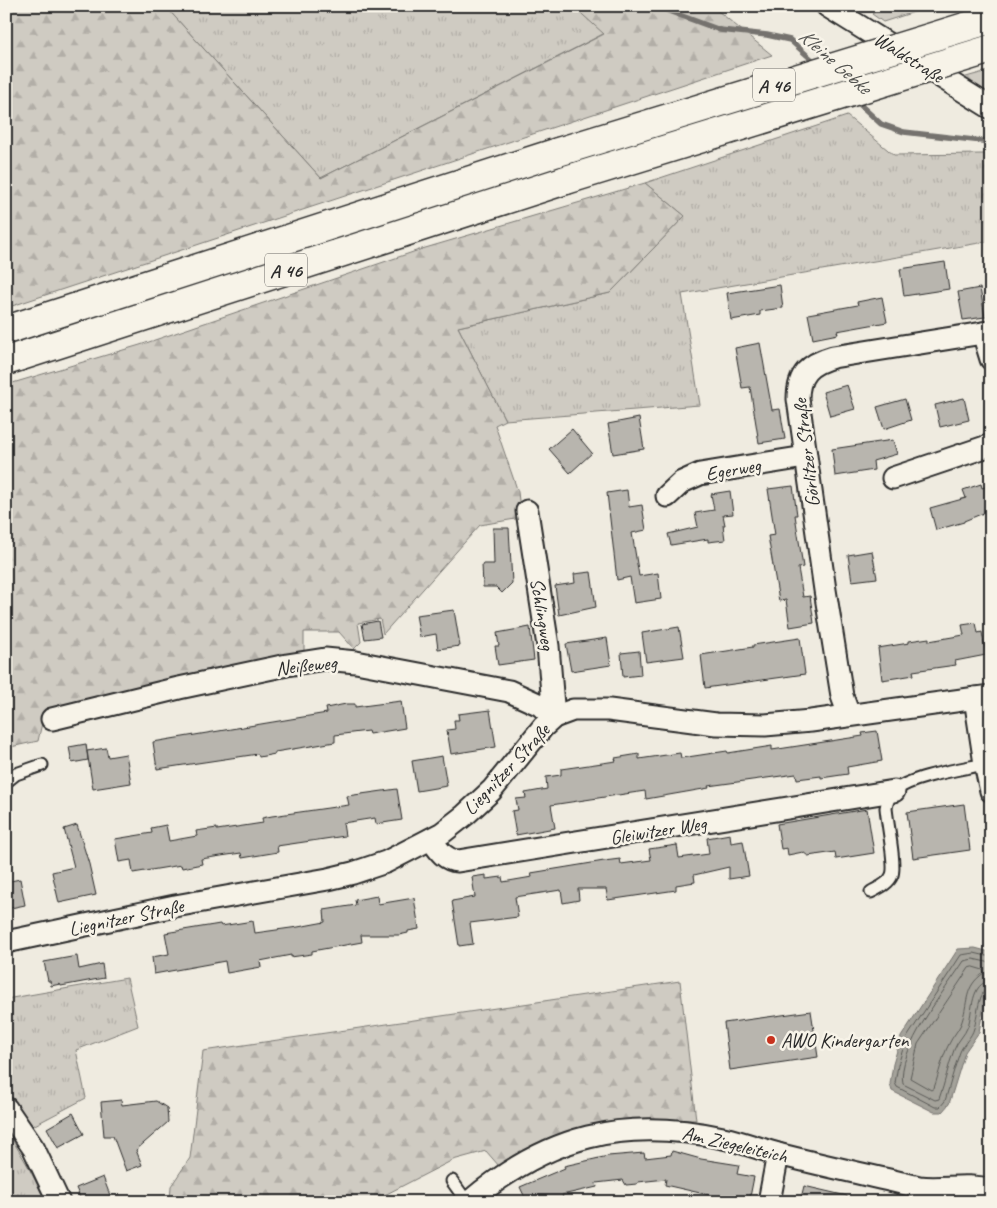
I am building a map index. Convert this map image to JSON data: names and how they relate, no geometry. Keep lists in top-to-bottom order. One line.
{"streets":{"highway":["A 46"],"street":["Waldstraße","Görlitzer Straße","Egerweg","Schlingweg","Neißeweg","Liegnitzer Straße","Gleiwitzer Weg","Am Ziegeleiteich"]},"crossings":[["Görlitzer Straße","Egerweg"],["Görlitzer Straße","Liegnitzer Straße"],["Schlingweg","Neißeweg"],["Schlingweg","Liegnitzer Straße"],["Neißeweg","Liegnitzer Straße"],["Liegnitzer Straße","Gleiwitzer Weg"]],"water":["Kleine Gebke"],"places":["AWO Kindergarten"]}
